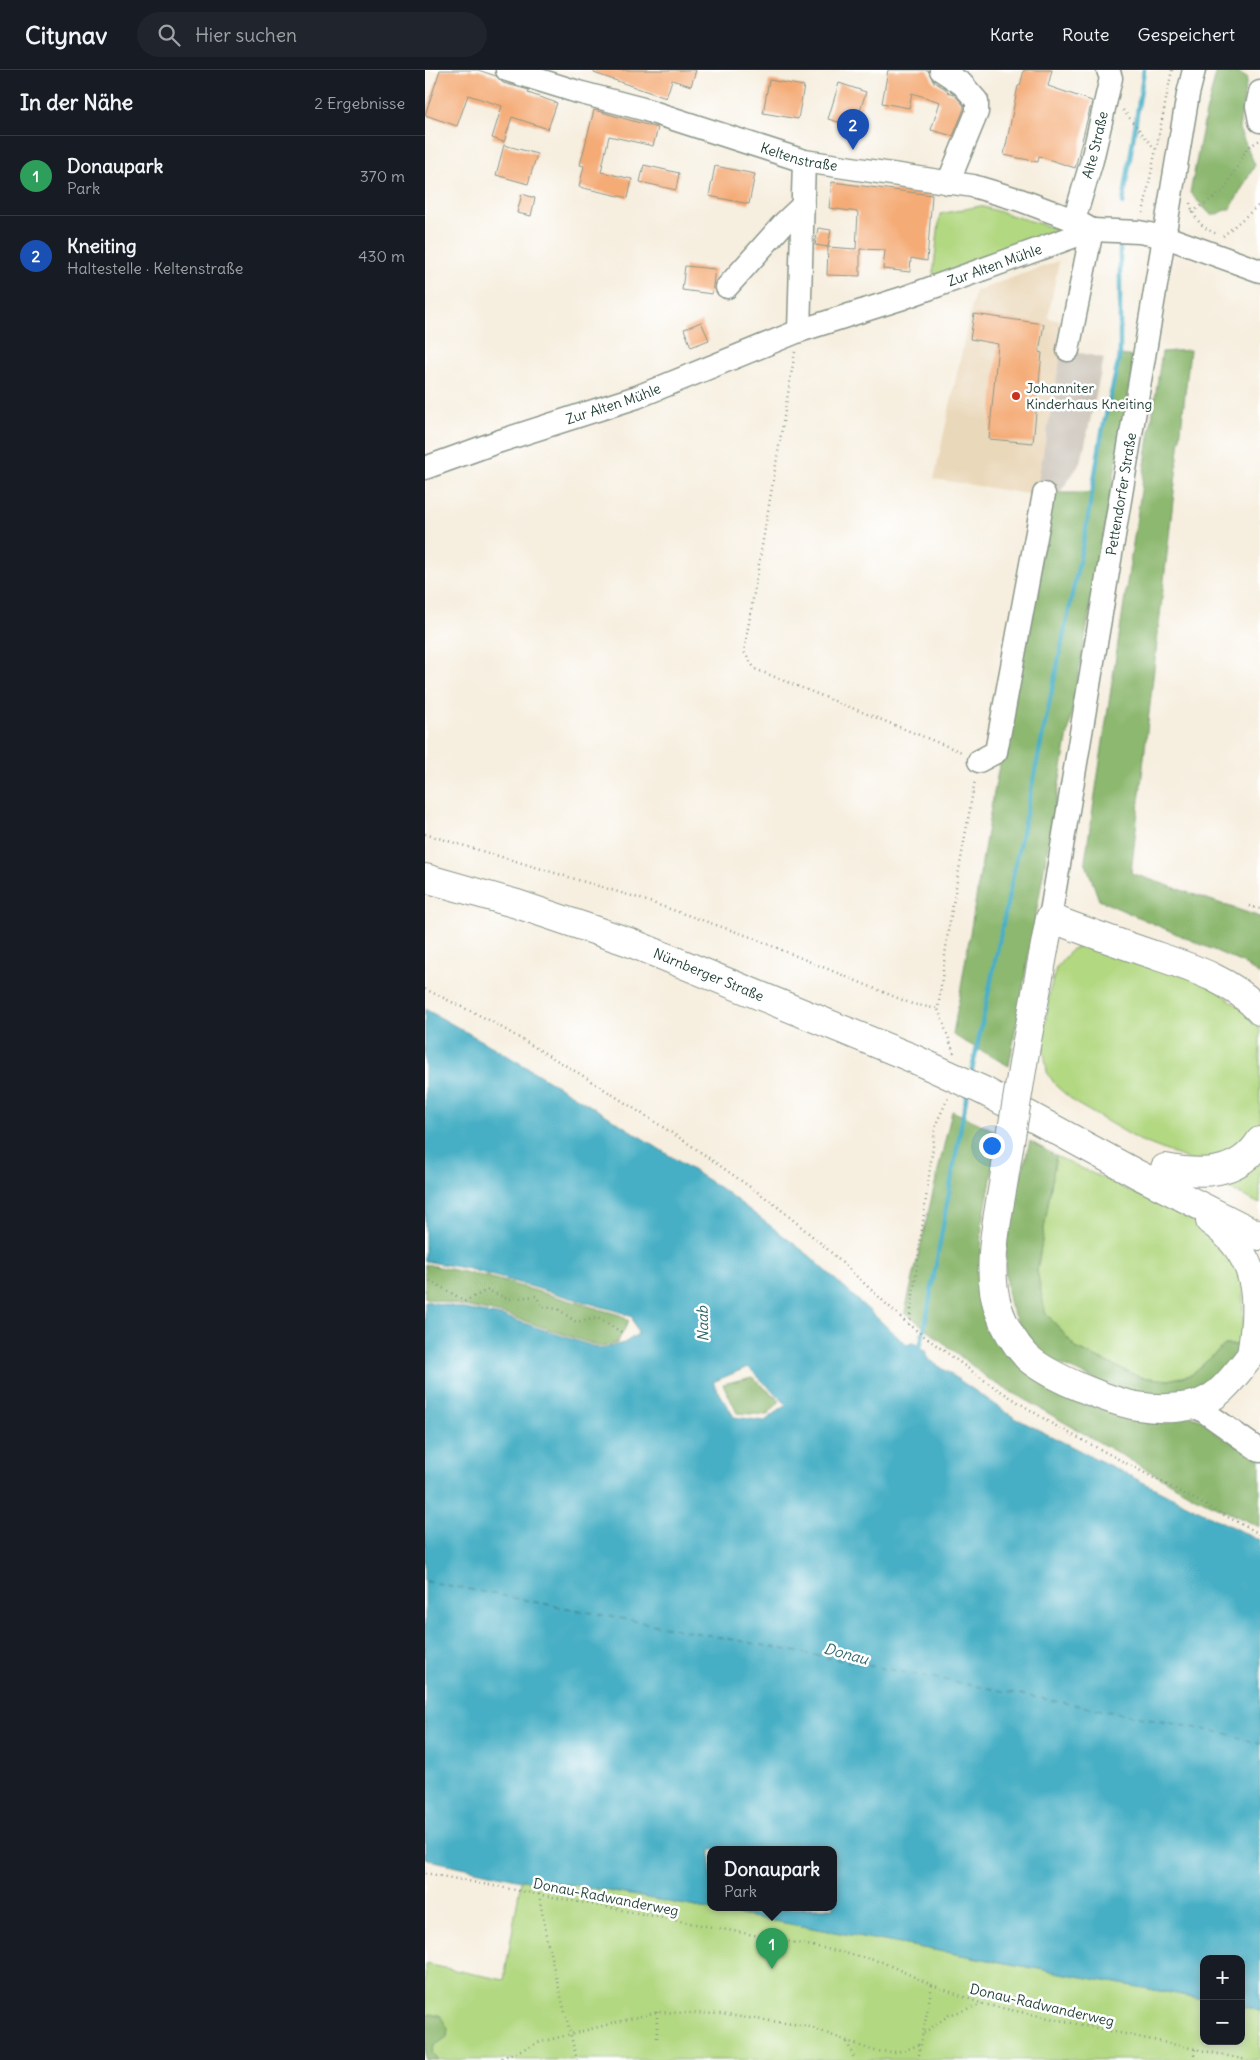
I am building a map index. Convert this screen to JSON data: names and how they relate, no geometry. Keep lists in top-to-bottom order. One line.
{"streets":{"main road":["Nürnberger Straße"],"street":["Alte Straße","Keltenstraße","Zur Alten Mühle","Pettendorfer Straße"],"path":["Donau-Radwanderweg"]},"crossings":[["Alte Straße","Keltenstraße"],["Alte Straße","Zur Alten Mühle"],["Keltenstraße","Zur Alten Mühle"],["Zur Alten Mühle","Pettendorfer Straße"]],"water":["Naab","Donau"],"places":["Johanniter Kinderhaus Kneiting"],"page":{"header":"Citynav","search":"Hier suchen","nav":["Karte","Route","Gespeichert"],"heading":["In der Nähe","2 Ergebnisse"],"pins":["2","1"],"list":[{"mark":"1","name":"Donaupark","note":"Park","value":"370 m"},{"mark":"2","name":"Kneiting","note":"Haltestelle · Keltenstraße","value":"430 m"}],"popup":["Donaupark","Park"],"map_buttons":["+","−"]}}
